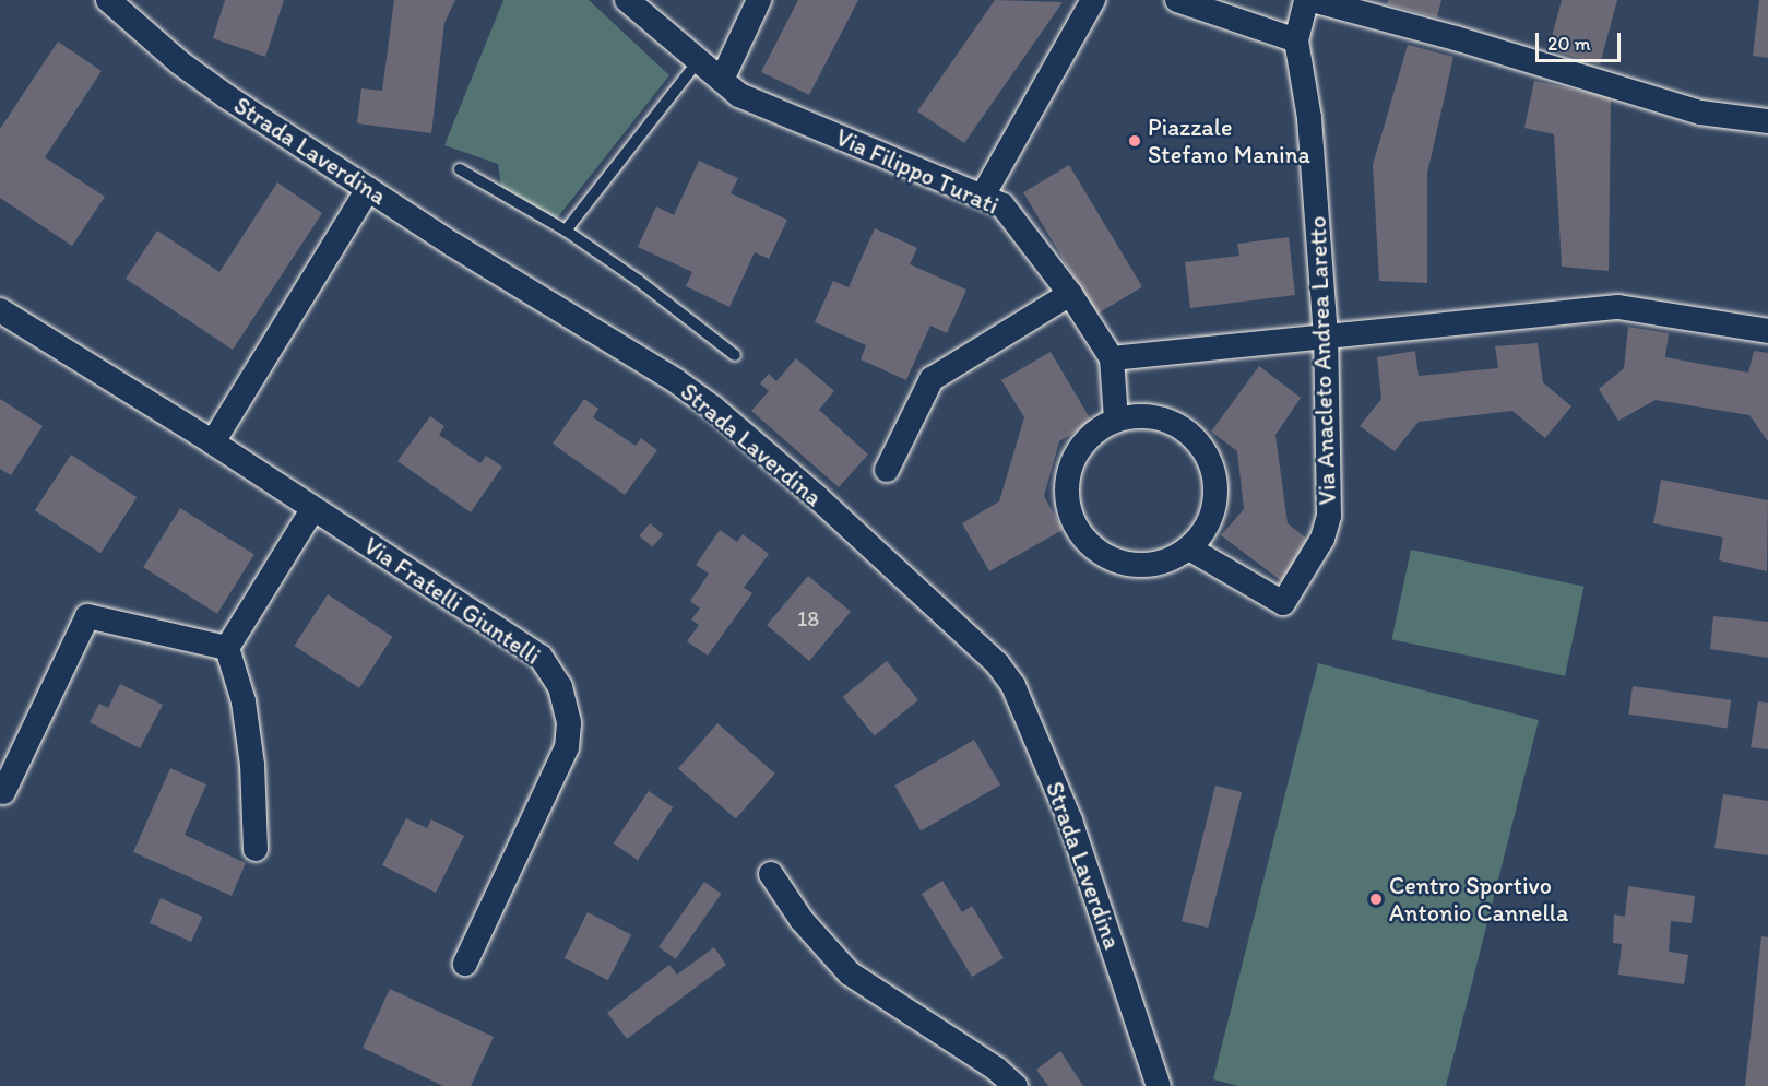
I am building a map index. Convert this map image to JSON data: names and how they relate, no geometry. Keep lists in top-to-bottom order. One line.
{"streets":{"street":["Strada Laverdina","Via Filippo Turati","Via Anacleto Andrea Laretto","Via Fratelli Giuntelli"]},"crossings":[["Via Filippo Turati","Via Anacleto Andrea Laretto"]],"places":["Piazzale Stefano Manina","Centro Sportivo Antonio Cannella"],"house_numbers":["18"],"scale_bar":"20 m"}
